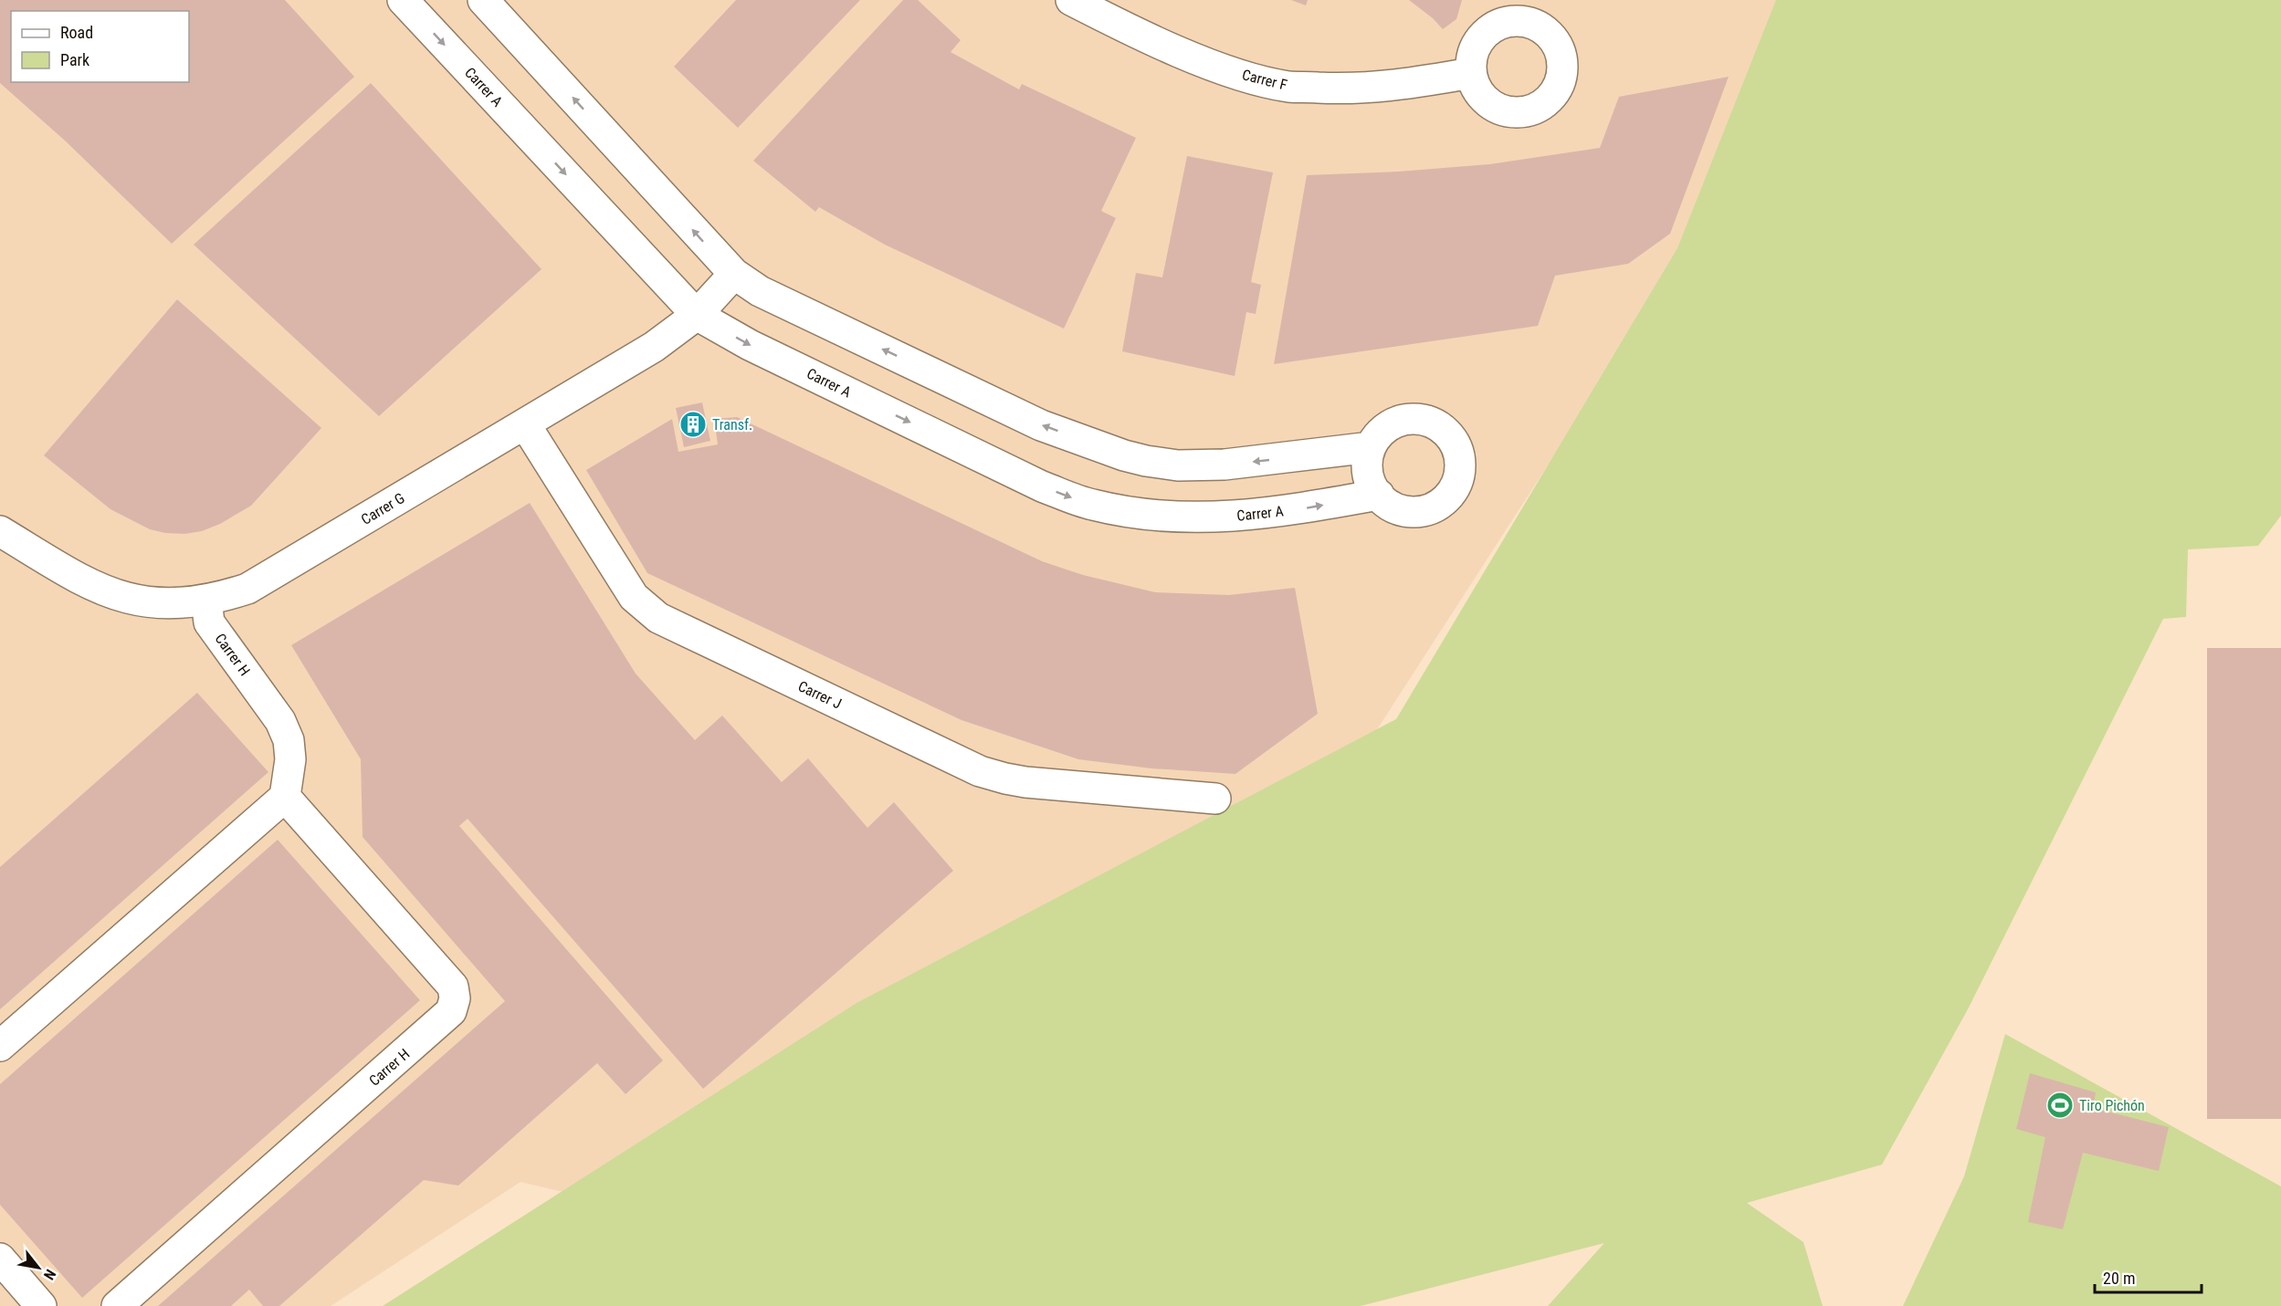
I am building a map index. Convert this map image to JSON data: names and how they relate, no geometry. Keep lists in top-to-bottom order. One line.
{"streets":{"street":["Carrer F","Carrer A","Carrer G","Carrer H","Carrer J"]},"crossings":[["Carrer A","Carrer G"],["Carrer G","Carrer H"],["Carrer G","Carrer J"]],"places":{"building":["Transf."],"sports":["Tiro Pichón"]},"legend":["Road","Park"],"scale_bar":"20 m","north":"bottom right"}
